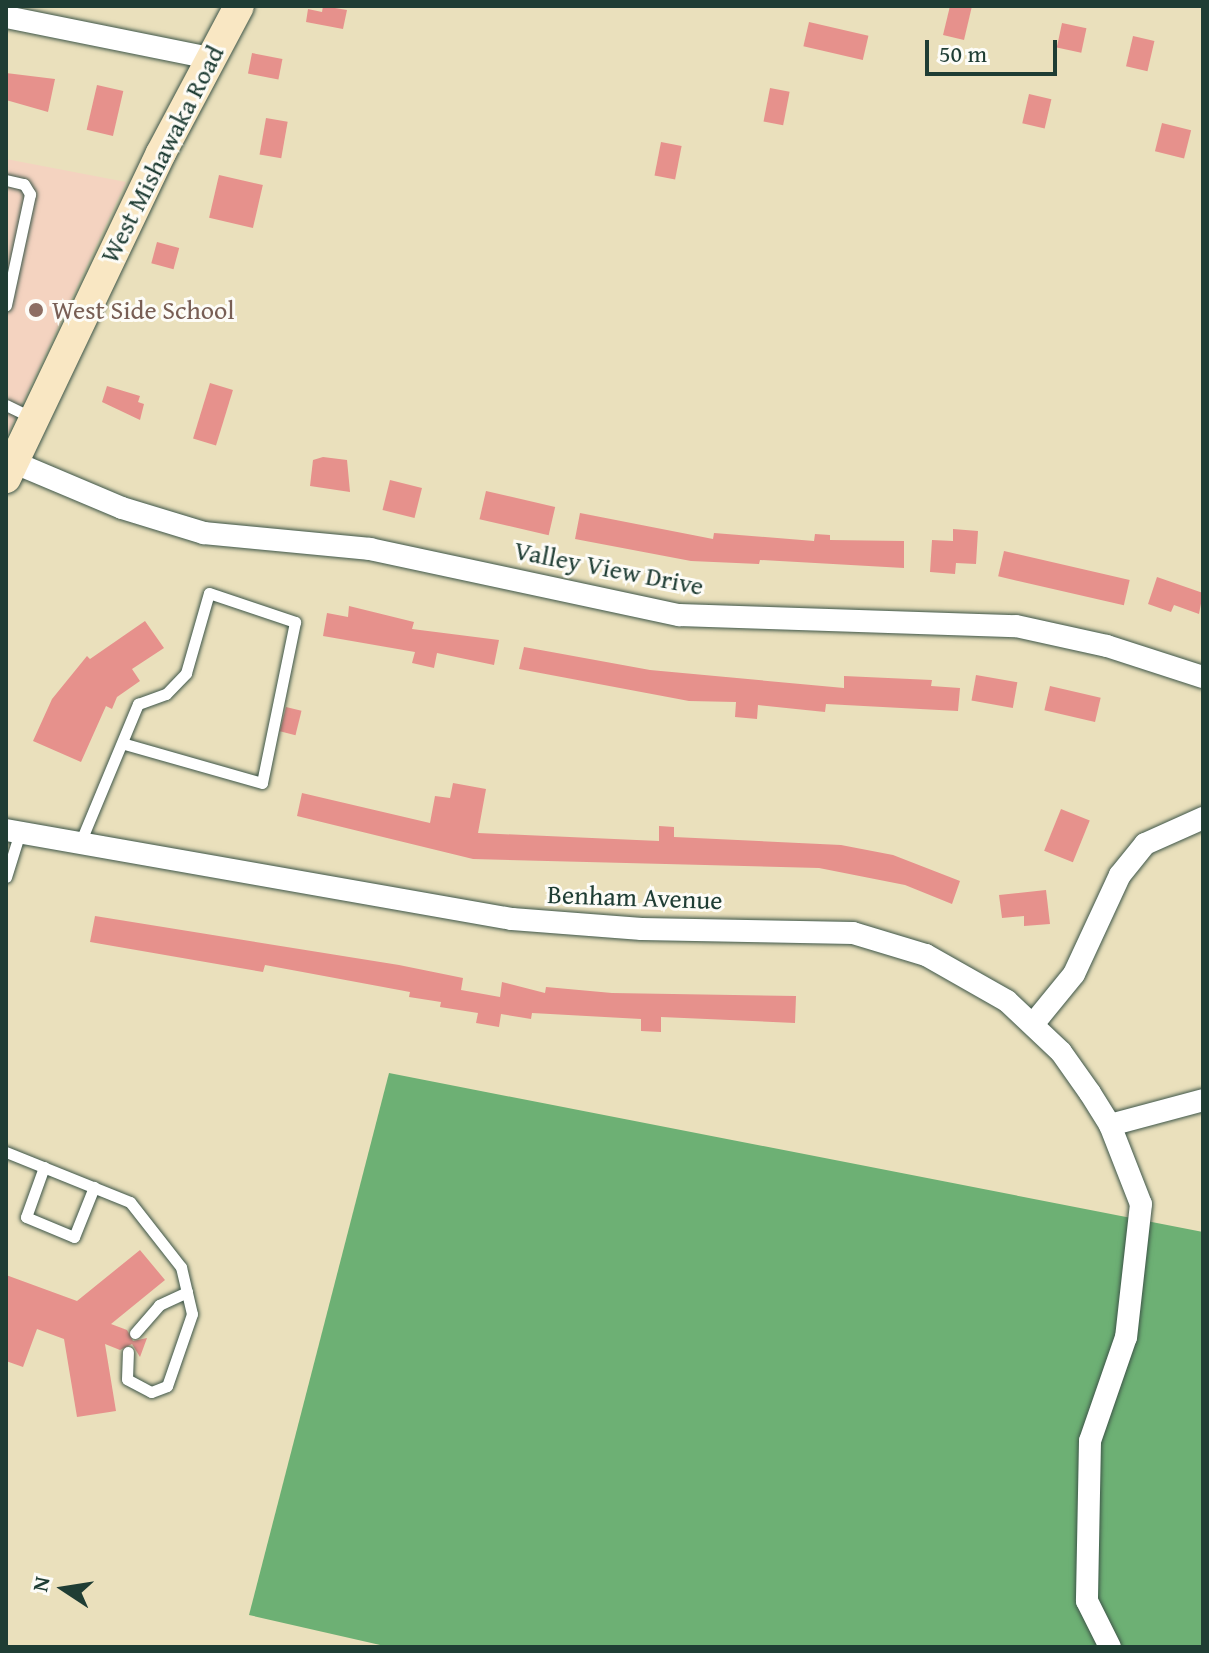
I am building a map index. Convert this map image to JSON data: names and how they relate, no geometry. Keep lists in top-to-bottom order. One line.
{"streets":{"main road":["West Mishawaka Road"],"street":["Valley View Drive","Benham Avenue"]},"crossings":[["West Mishawaka Road","Valley View Drive"]],"places":["West Side School"],"scale_bar":"50 m","north":"left"}
